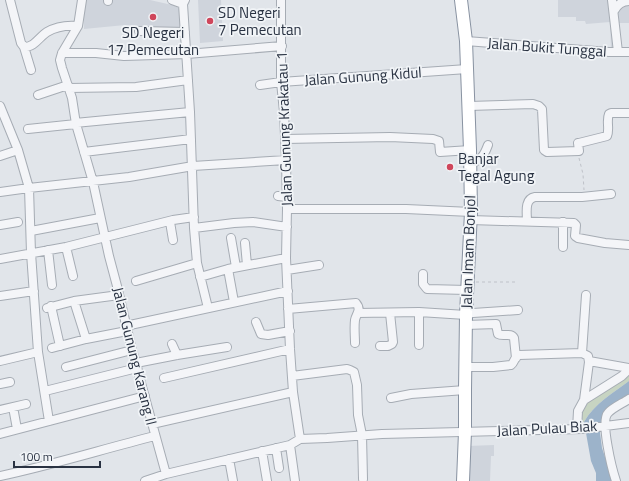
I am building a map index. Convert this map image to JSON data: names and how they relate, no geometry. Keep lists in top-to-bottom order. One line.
{"streets":{"highway":["Jalan Imam Bonjol"],"street":["Jalan Bukit Tunggal","Jalan Gunung Kidul","Jalan Gunung Krakatau 1","Jalan Gunung Karang II","Jalan Pulau Biak"]},"crossings":[["Jalan Bukit Tunggal","Jalan Imam Bonjol"],["Jalan Gunung Kidul","Jalan Gunung Krakatau 1"],["Jalan Gunung Kidul","Jalan Imam Bonjol"],["Jalan Gunung Krakatau 1","Jalan Pulau Biak"],["Jalan Imam Bonjol","Jalan Pulau Biak"]],"places":["SD Negeri 17 Pemecutan","SD Negeri 7 Pemecutan","Banjar Tegal Agung"],"scale_bar":"100 m"}
